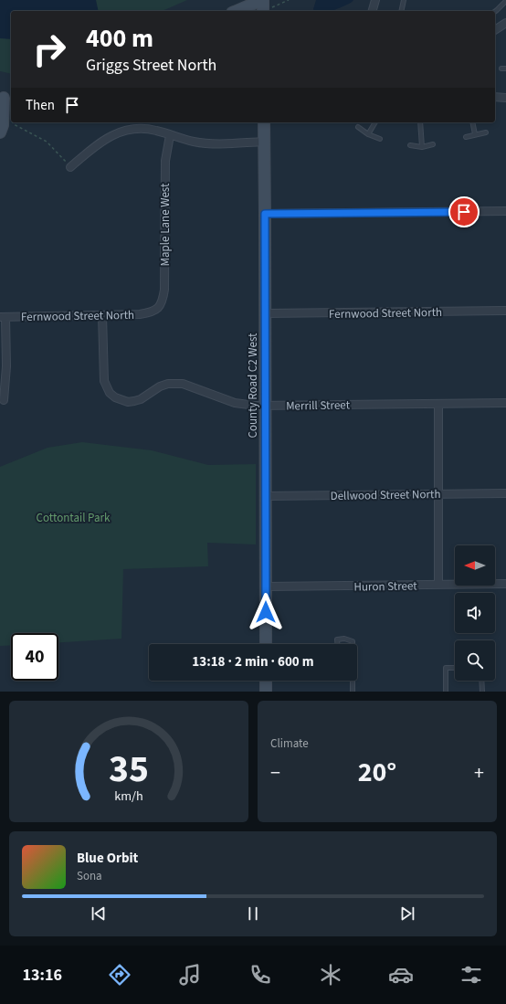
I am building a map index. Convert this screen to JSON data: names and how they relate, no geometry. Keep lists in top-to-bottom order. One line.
{"streets":{"street":["Maple Lane West","Fernwood Street North","County Road C2 West","Merrill Street","Dellwood Street North","Huron Street"]},"crossings":[["Maple Lane West","Fernwood Street North"],["Fernwood Street North","County Road C2 West"],["Fernwood Street North","Merrill Street"],["County Road C2 West","Merrill Street"],["County Road C2 West","Dellwood Street North"],["County Road C2 West","Huron Street"]],"parks":["Cottontail Park"],"north":"left","page":{"turn":["400 m","Griggs Street North"],"then":"Then","limit":"40","trip":"13:18 · 2 min · 600 m","tile":"Climate","heat":["−","20°","+"],"song":["Blue Orbit","Sona"],"tabs":"13:16","gauge":["35","km/h"]}}
